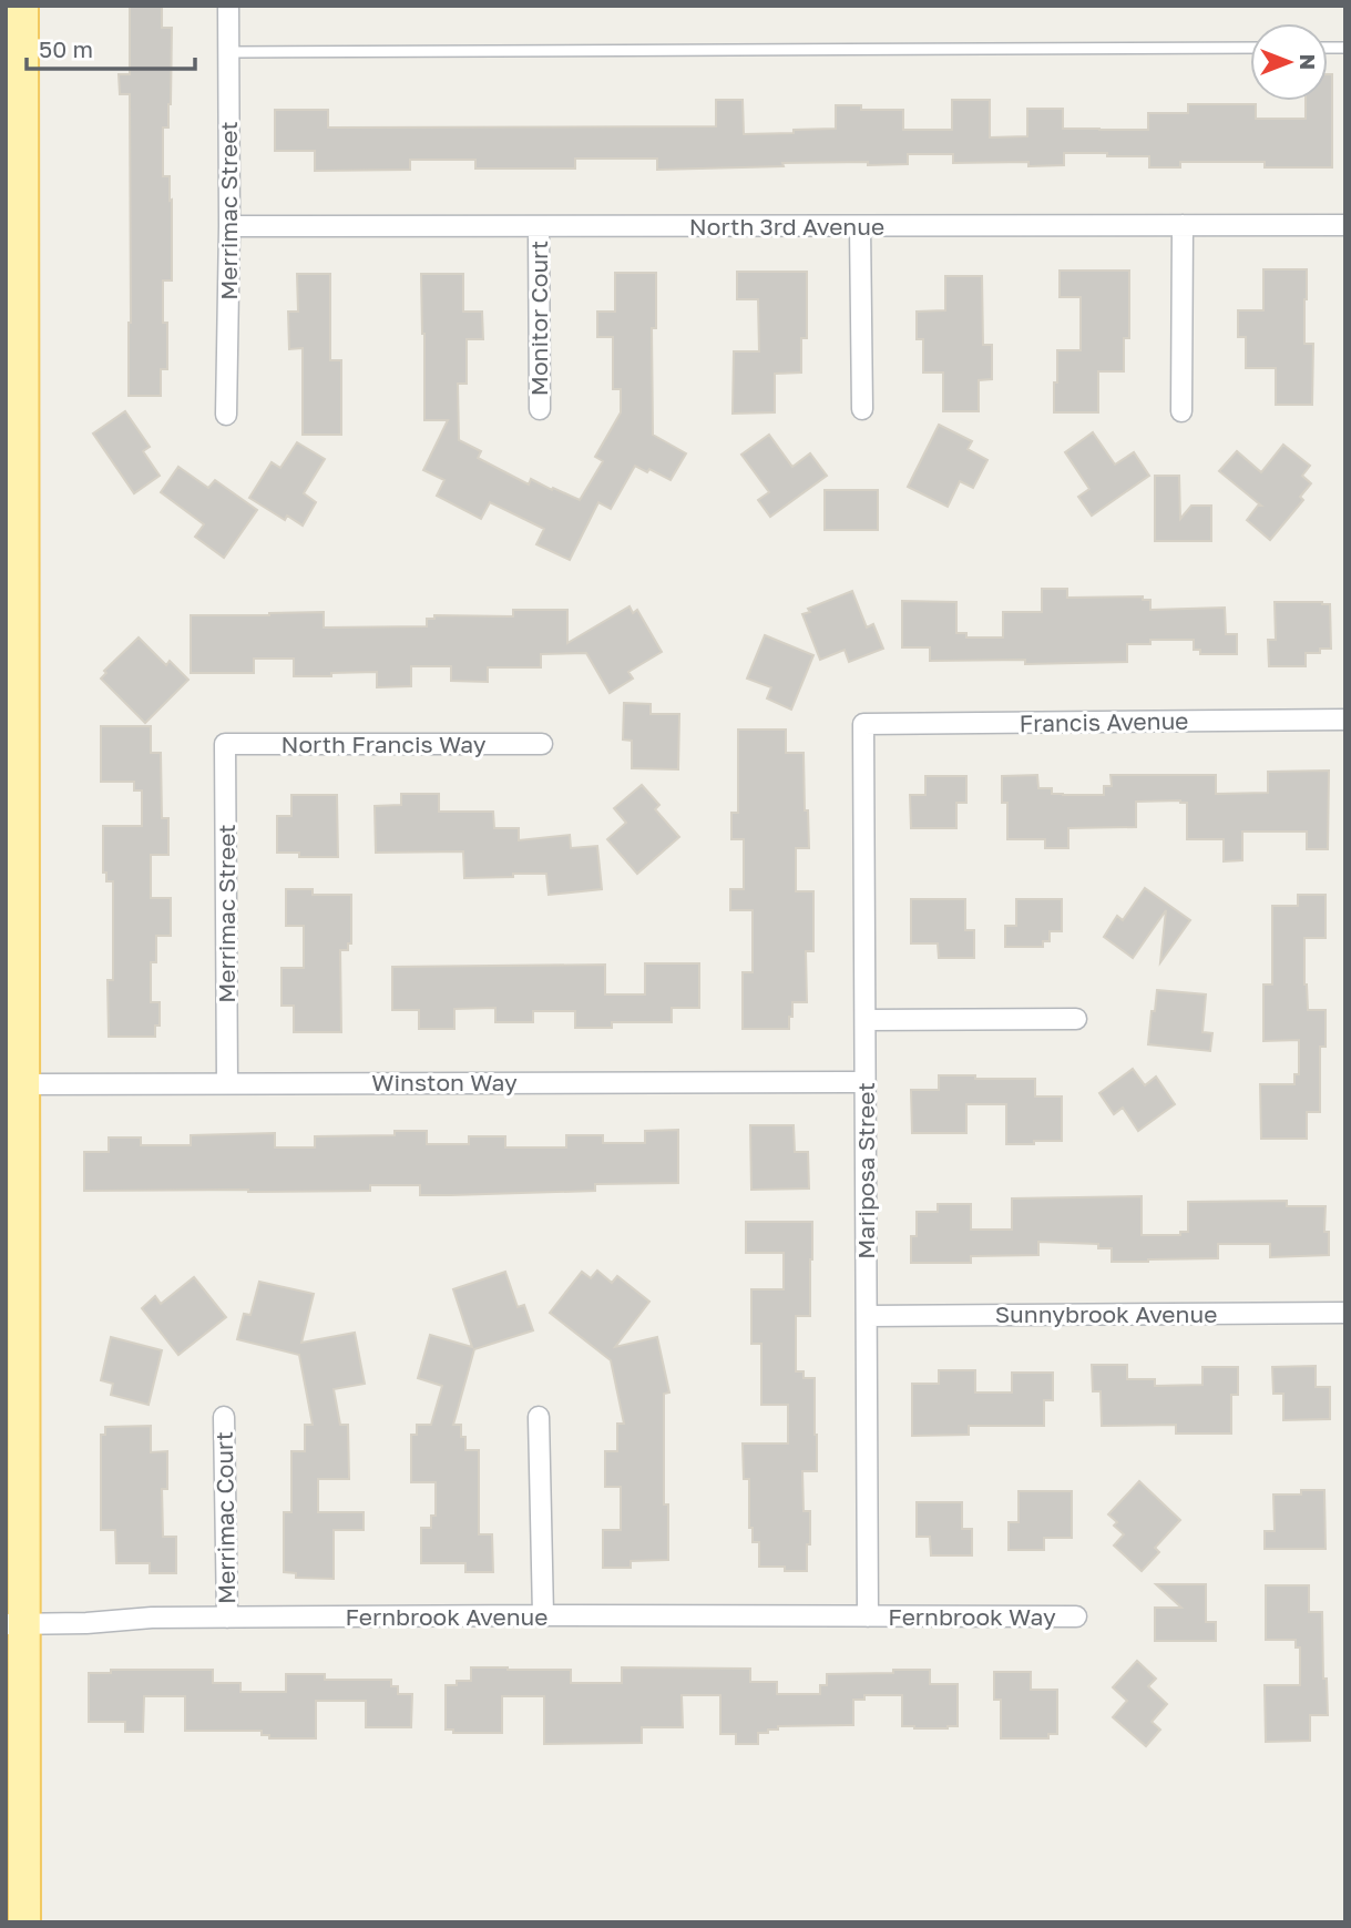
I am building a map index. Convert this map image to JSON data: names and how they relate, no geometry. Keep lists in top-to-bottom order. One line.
{"streets":{"street":["Merrimac Street","North 3rd Avenue","Monitor Court","Francis Avenue","North Francis Way","Winston Way","Mariposa Street","Sunnybrook Avenue","Merrimac Court","Fernbrook Avenue","Fernbrook Way"]},"crossings":[["Merrimac Street","North 3rd Avenue"],["Merrimac Street","North Francis Way"],["Merrimac Street","Winston Way"],["North 3rd Avenue","Monitor Court"],["Francis Avenue","Mariposa Street"],["Winston Way","Mariposa Street"],["Mariposa Street","Sunnybrook Avenue"],["Mariposa Street","Fernbrook Avenue"],["Mariposa Street","Fernbrook Way"],["Merrimac Court","Fernbrook Avenue"],["Fernbrook Avenue","Fernbrook Way"]],"scale_bar":"50 m","north":"right"}
